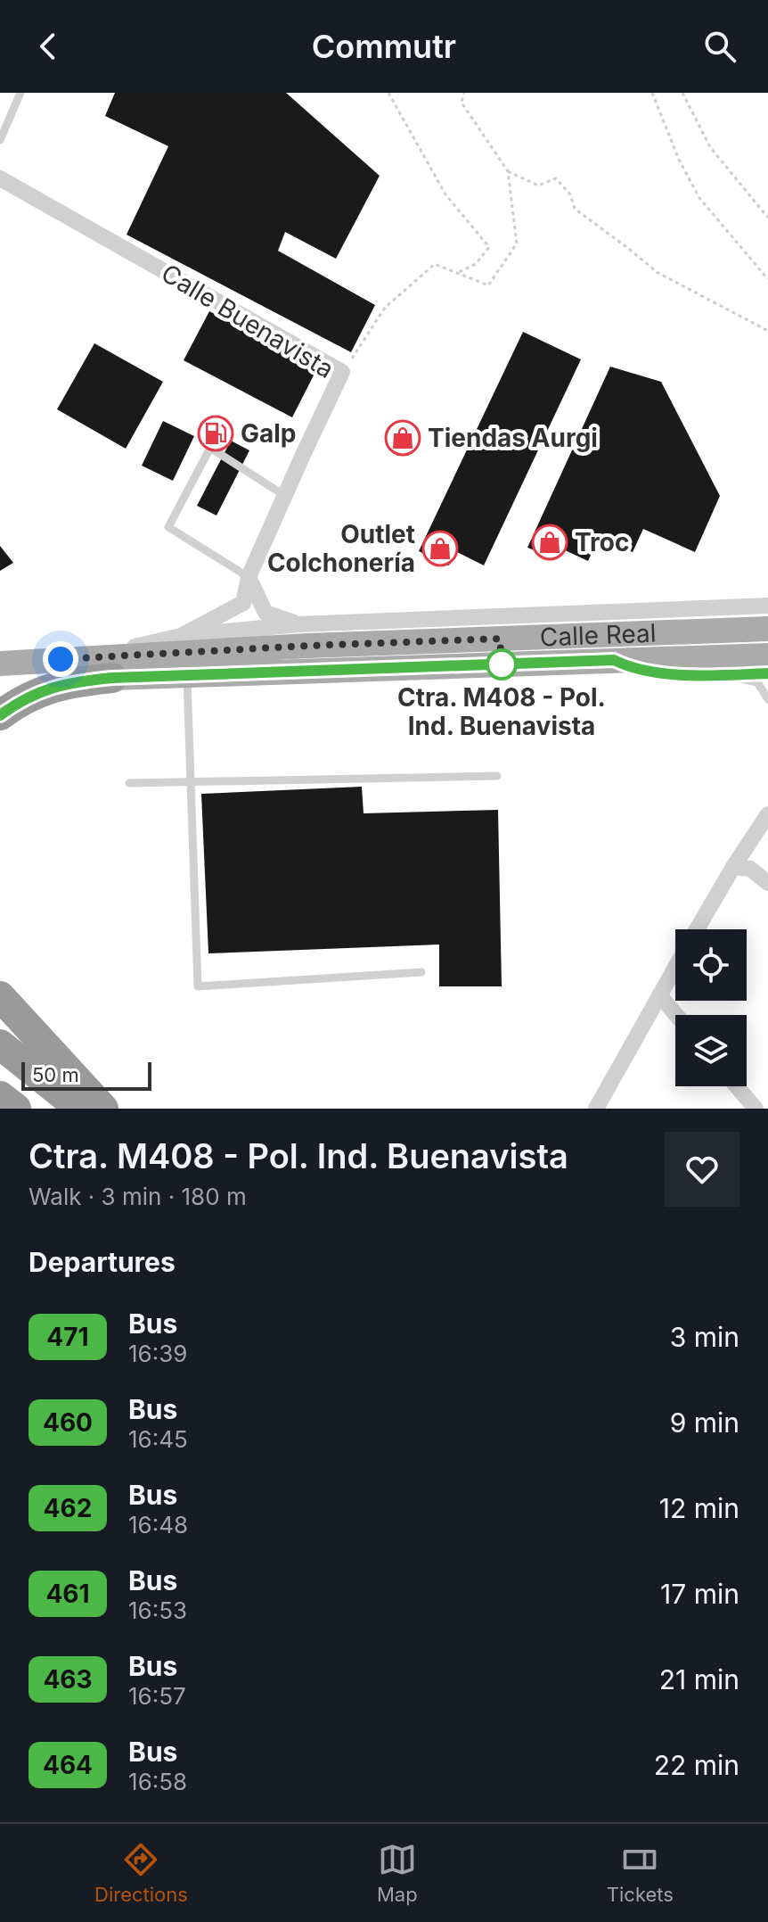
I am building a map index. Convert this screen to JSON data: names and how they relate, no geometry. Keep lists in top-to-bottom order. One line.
{"streets":{"main road":["Calle Real"],"street":["Calle Buenavista"]},"crossings":[["Calle Buenavista","Calle Real"]],"places":{"fuel station":["Galp"],"shop":["Tiendas Aurgi","Troc","Outlet Colchonería"],"other":["Ctra. M408 - Pol. Ind. Buenavista"]},"lines":["bus line 471"],"scale_bar":"50 m","page":{"header":"Commutr","scale":"50 m","heading":[["Ctra. M408 - Pol. Ind. Buenavista","Walk · 3 min · 180 m"],"Departures"],"list":[{"mark":"471","name":"Bus","note":"16:39","value":"3 min"},{"mark":"460","name":"Bus","note":"16:45","value":"9 min"},{"mark":"462","name":"Bus","note":"16:48","value":"12 min"},{"mark":"461","name":"Bus","note":"16:53","value":"17 min"},{"mark":"463","name":"Bus","note":"16:57","value":"21 min"},{"mark":"464","name":"Bus","note":"16:58","value":"22 min"}],"tabs":["Directions","Map","Tickets"]}}
